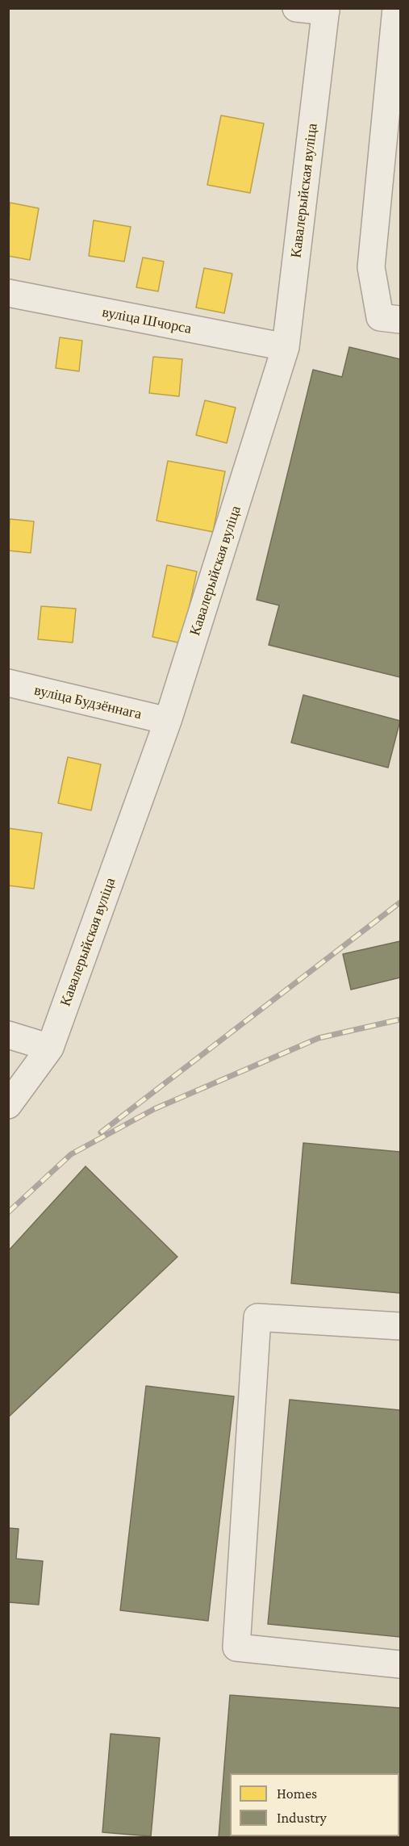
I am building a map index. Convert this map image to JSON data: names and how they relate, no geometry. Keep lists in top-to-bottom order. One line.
{"streets":{"street":["Кавалерыйская вуліца","вуліца Шчорса","вуліца Будзённага"]},"crossings":[["Кавалерыйская вуліца","вуліца Шчорса"],["Кавалерыйская вуліца","вуліца Будзённага"]],"legend":["Homes","Industry"]}
